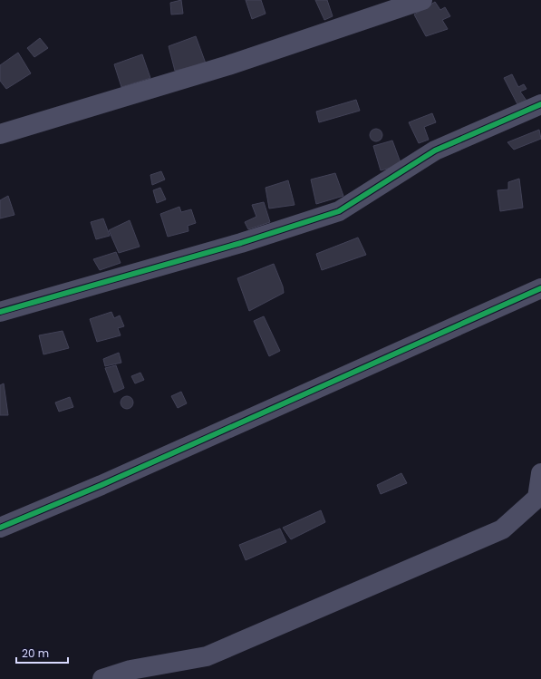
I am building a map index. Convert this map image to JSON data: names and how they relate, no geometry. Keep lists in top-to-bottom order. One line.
{"scale_bar":"20 m"}
